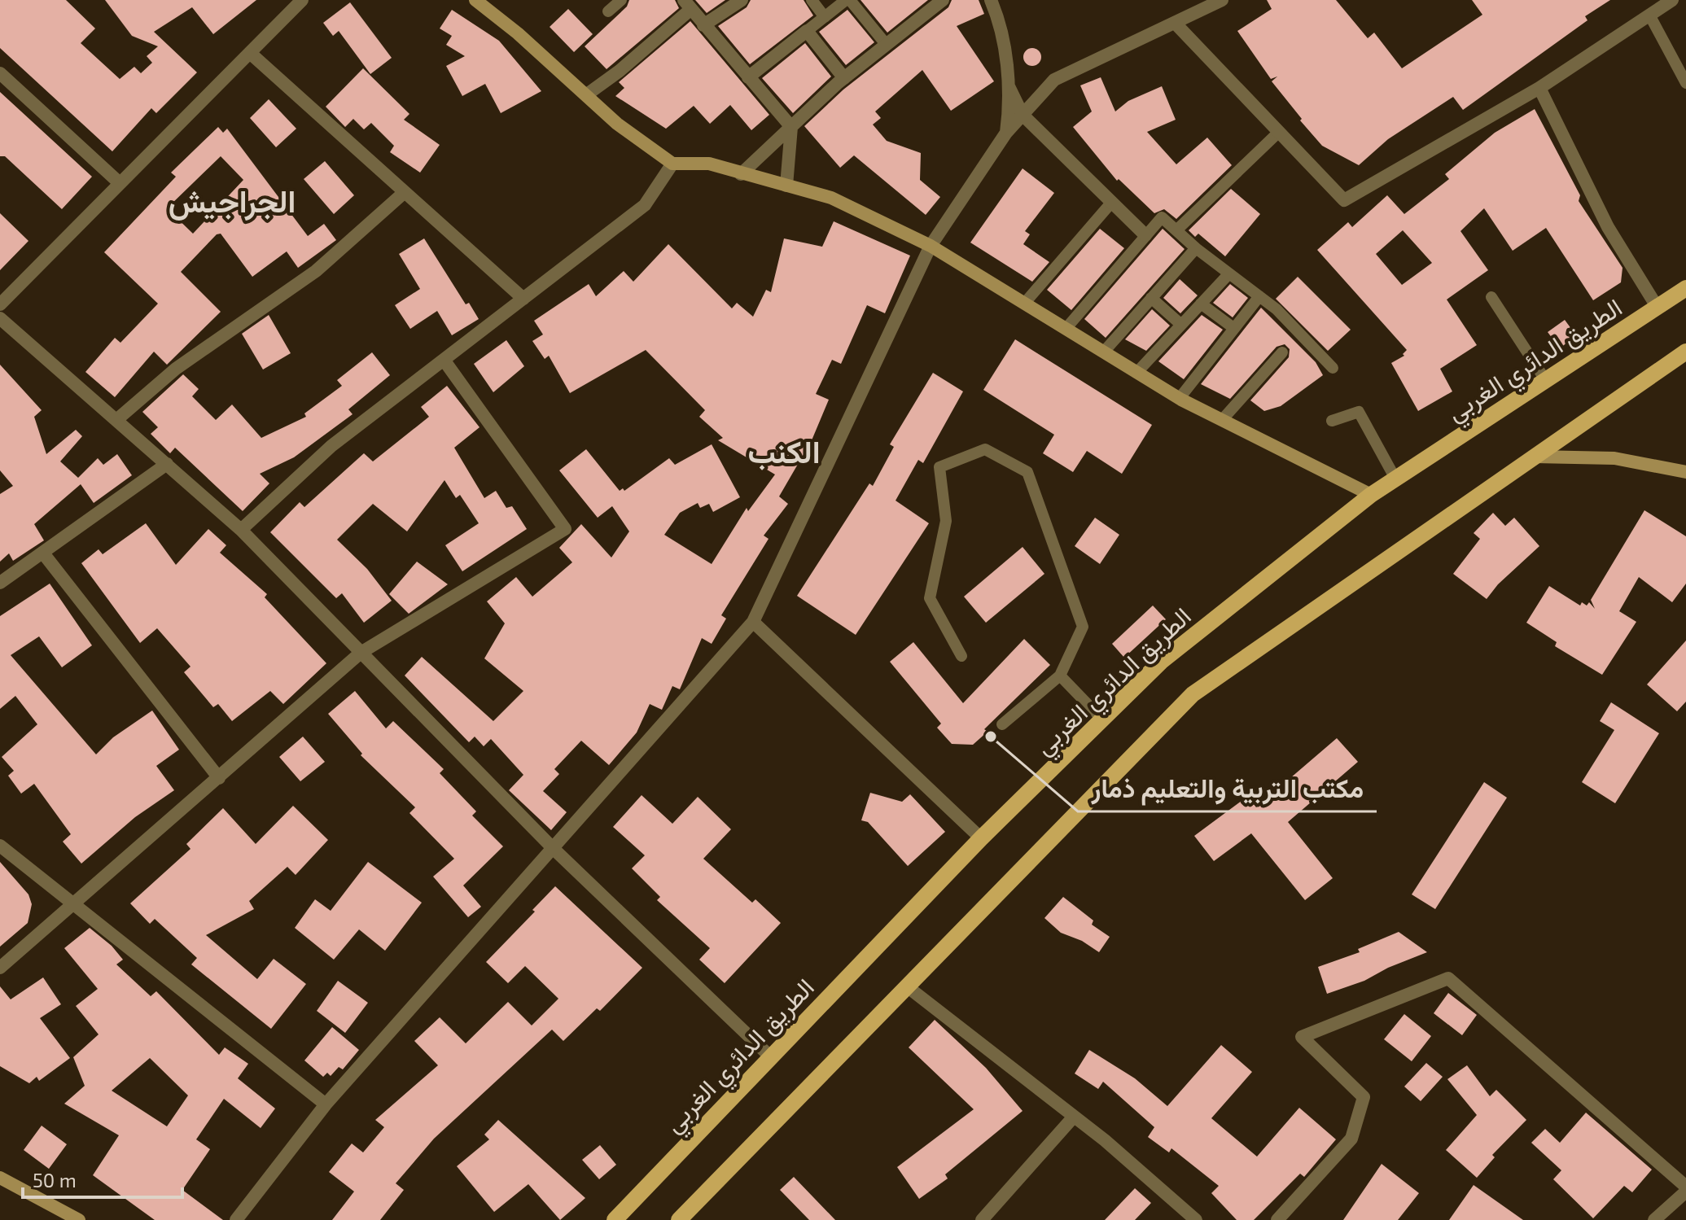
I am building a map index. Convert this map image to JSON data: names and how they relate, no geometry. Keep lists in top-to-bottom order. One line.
{"streets":{"main road":["الطريق الدائري الغربي"]},"districts":["الجراجيش","الكنب"],"places":["مكتب التربية والتعليم ذمار"],"scale_bar":"50 m"}
